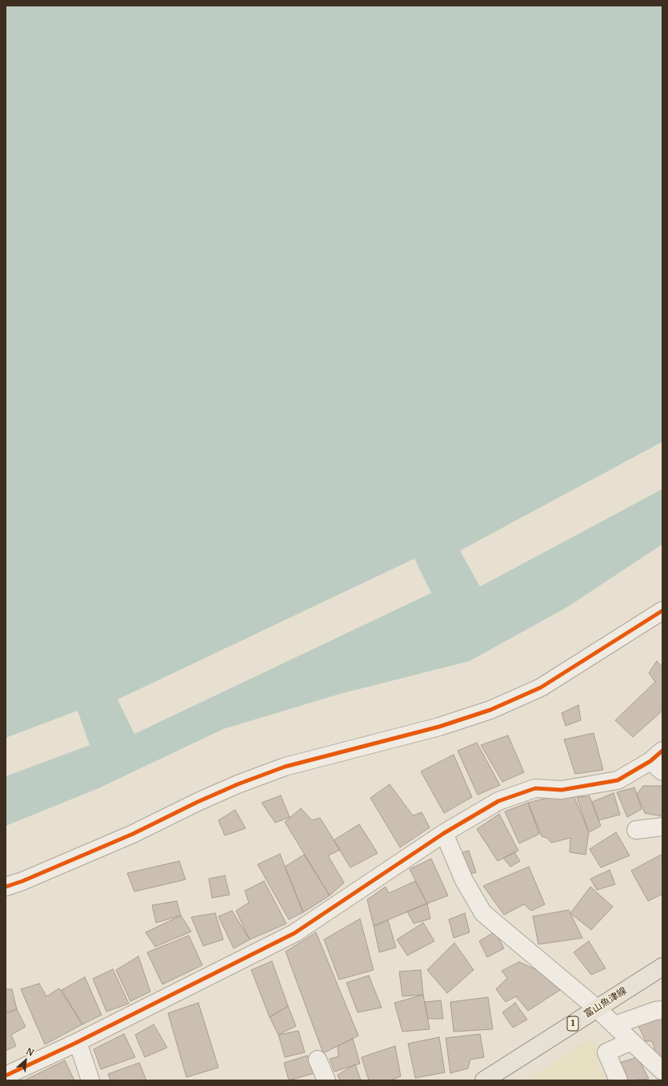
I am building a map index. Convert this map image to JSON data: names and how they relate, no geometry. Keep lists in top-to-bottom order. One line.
{"streets":{"main road":["富山魚津線","1"]},"north":"top right"}
